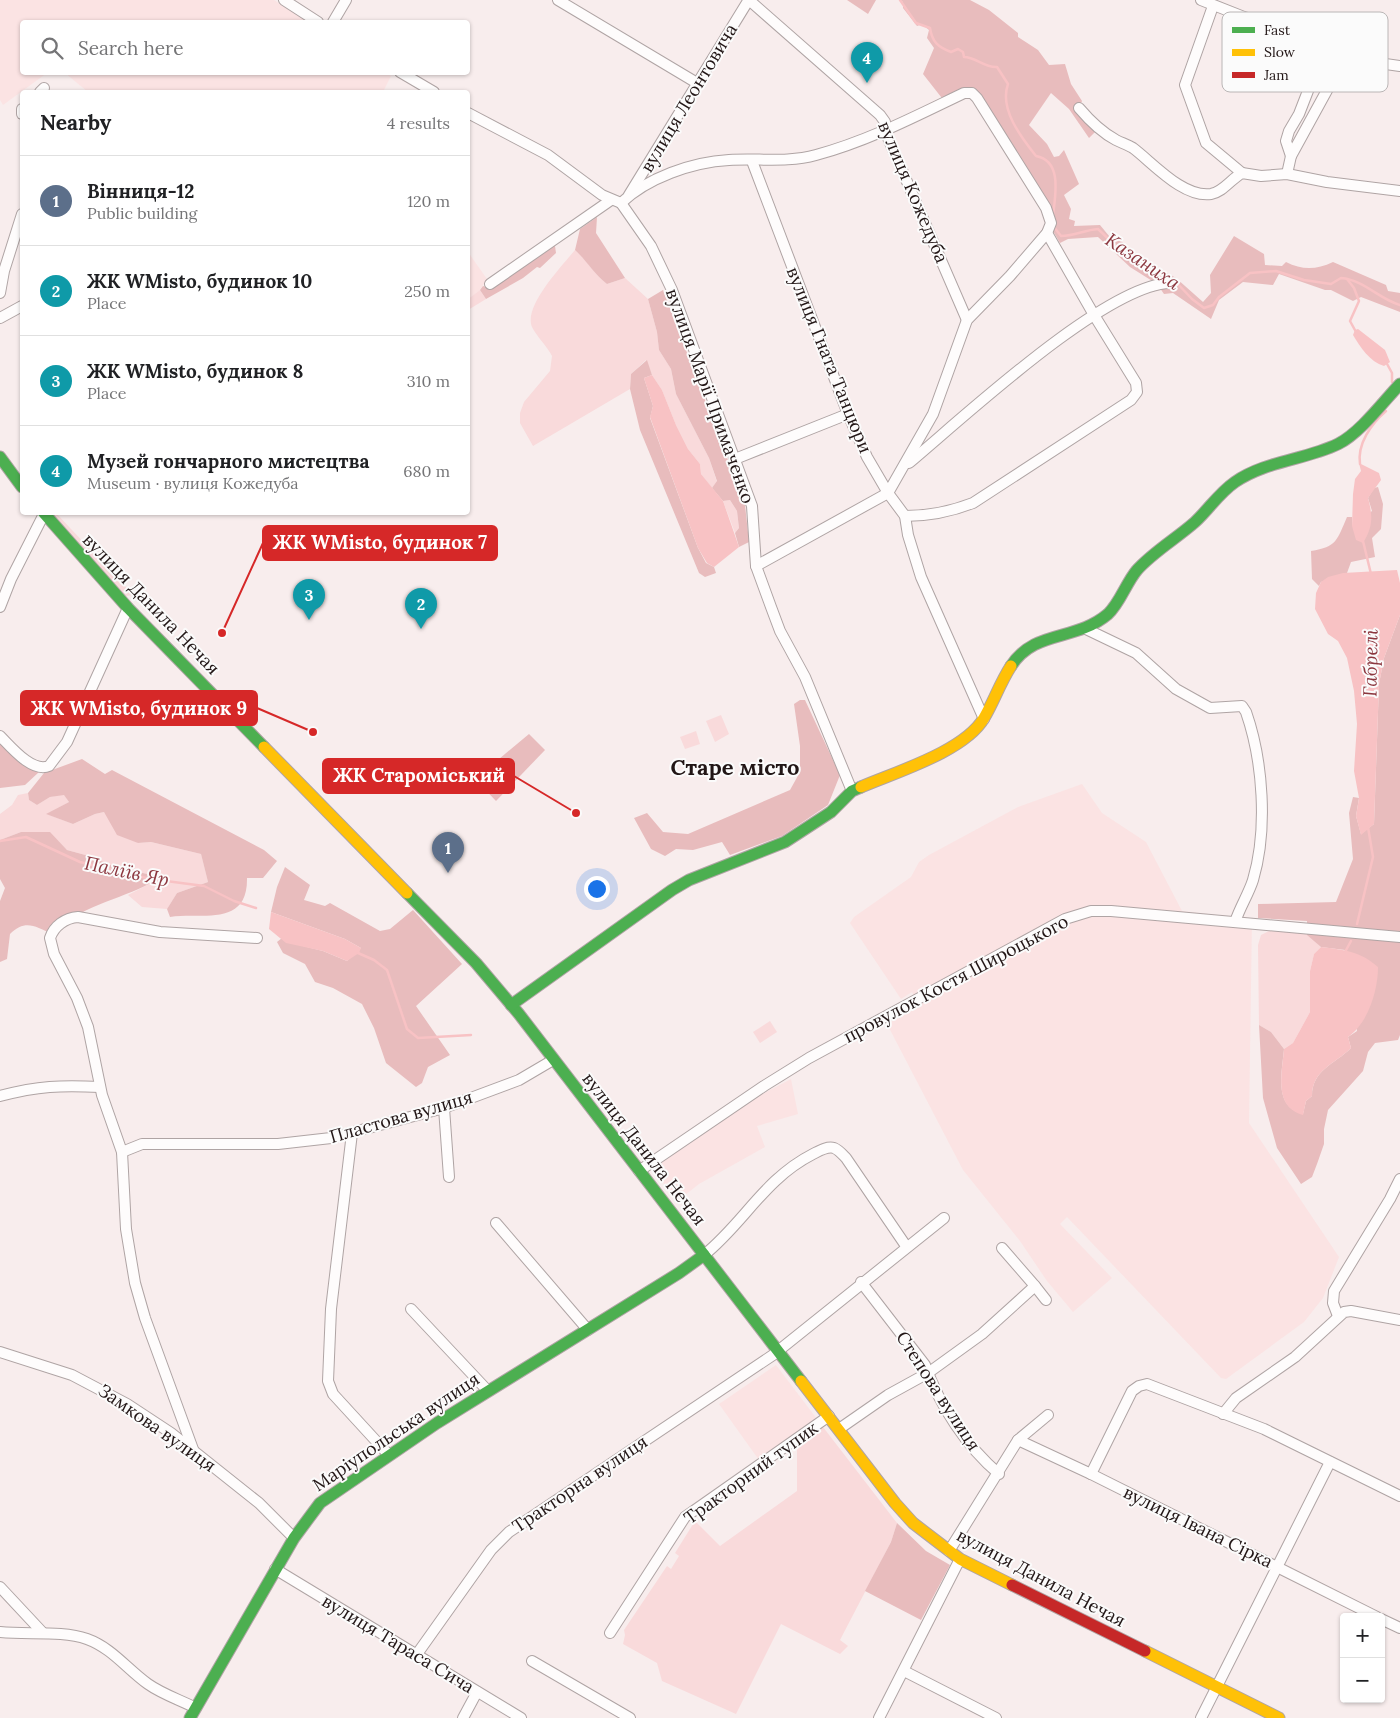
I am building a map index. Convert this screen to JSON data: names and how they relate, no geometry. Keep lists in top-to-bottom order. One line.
{"streets":{"main road":["вулиця Данила Нечая","Маріупольська вулиця"],"street":["вулиця Леонтовича","вулиця Кожедуба","вулиця Гната Танцюри","вулиця Марії Примаченко","провулок Костя Широцького","Пластова вулиця","Степова вулиця","Замкова вулиця","Тракторний тупик","Тракторна вулиця","вулиця Івана Сірка","вулиця Тараса Сича"]},"crossings":[["вулиця Леонтовича","вулиця Кожедуба"],["вулиця Данила Нечая","провулок Костя Широцького"],["вулиця Данила Нечая","Пластова вулиця"],["вулиця Данила Нечая","Маріупольська вулиця"],["вулиця Данила Нечая","Тракторний тупик"],["вулиця Данила Нечая","Тракторна вулиця"],["Степова вулиця","Тракторна вулиця"],["Замкова вулиця","Маріупольська вулиця"],["Маріупольська вулиця","вулиця Тараса Сича"],["Тракторна вулиця","вулиця Тараса Сича"]],"districts":["Старе місто"],"water":["Казаниха","Габрелі","Паліїв Яр"],"places":["ЖК WMisto, будинок 7","ЖК WMisto, будинок 9","ЖК Староміський"],"legend":["Fast","Slow","Jam"],"page":{"search":"Search here","pins":["4","3","2","1"],"heading":["Nearby","4 results"],"list":[{"mark":"1","name":"Вінниця-12","note":"Public building","value":"120 m"},{"mark":"2","name":"ЖК WMisto, будинок 10","note":"Place","value":"250 m"},{"mark":"3","name":"ЖК WMisto, будинок 8","note":"Place","value":"310 m"},{"mark":"4","name":"Музей гончарного мистецтва","note":"Museum · вулиця Кожедуба","value":"680 m"}],"map_buttons":["+","−"]}}
